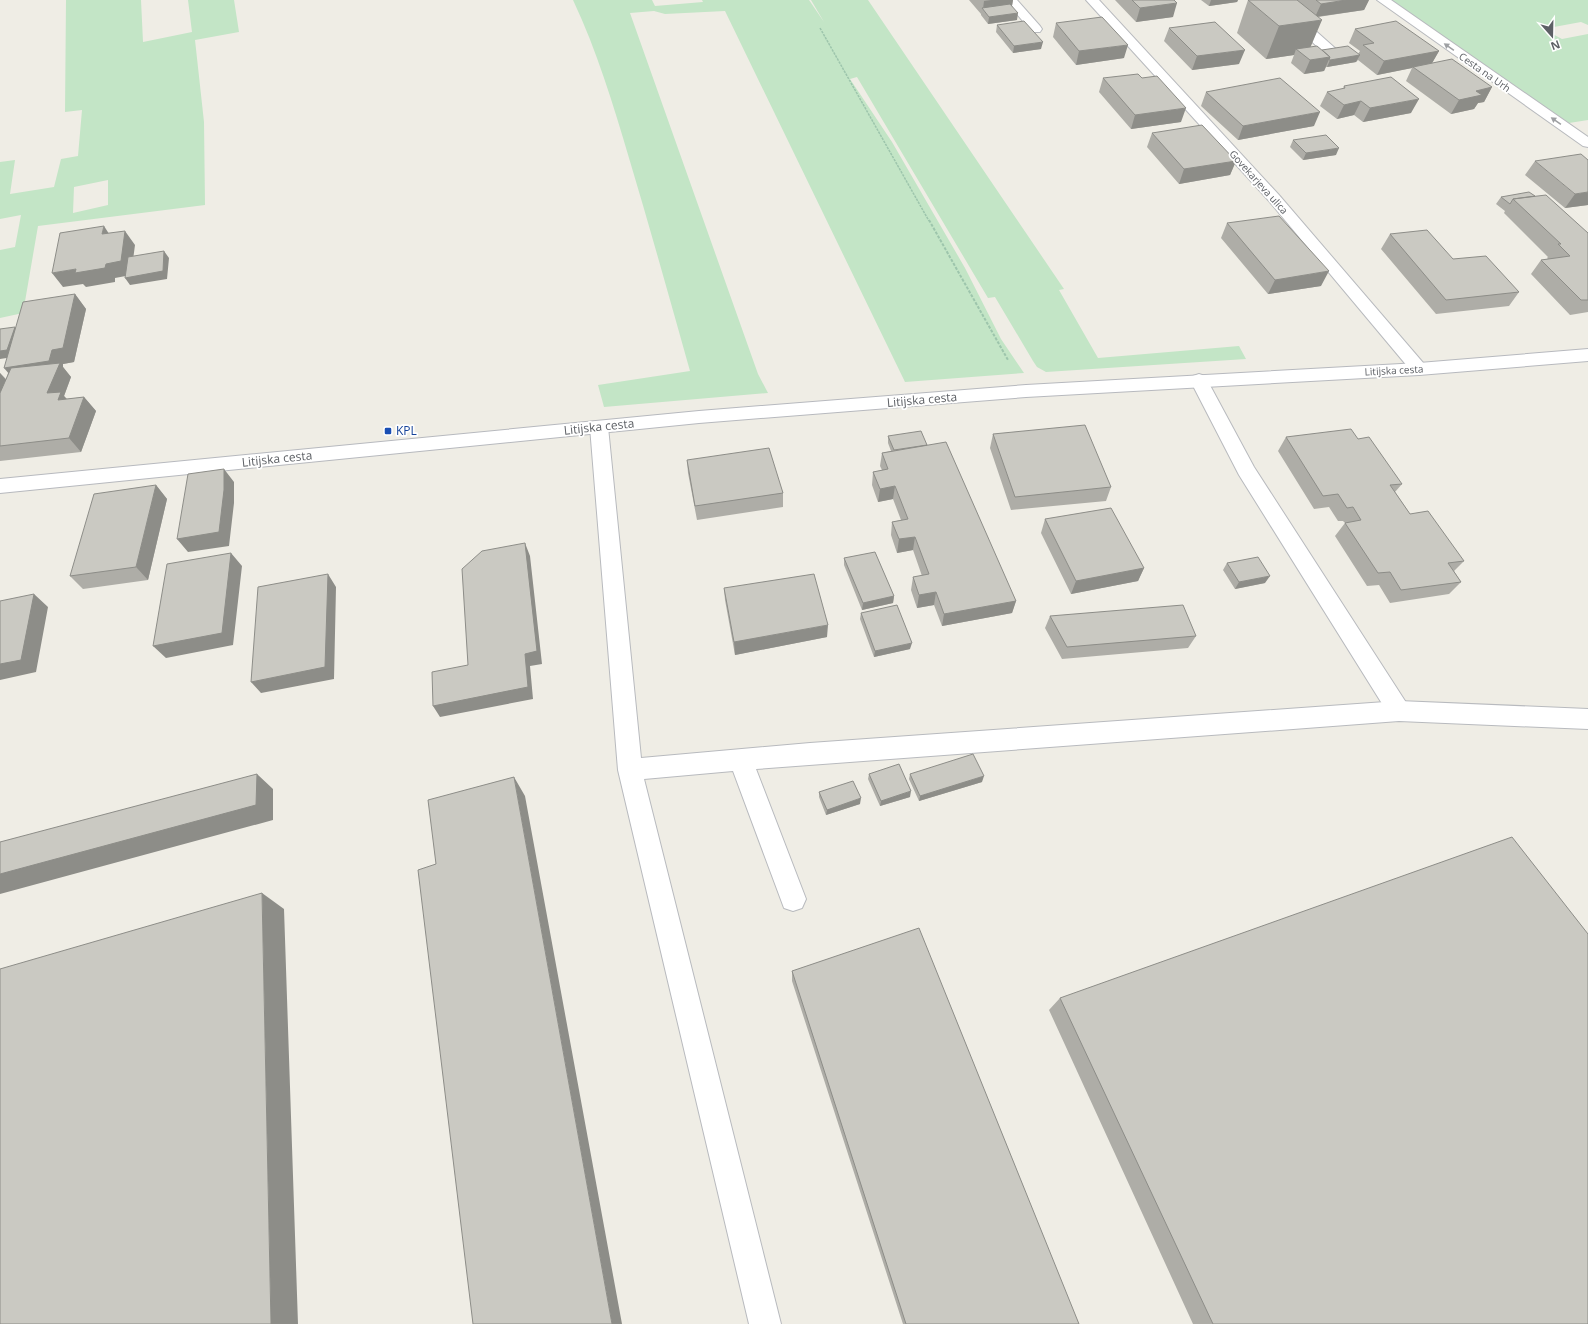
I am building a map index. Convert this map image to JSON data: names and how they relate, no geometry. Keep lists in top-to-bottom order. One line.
{"streets":{"street":["Cesta na Urh","Govekarjeva ulica","Litijska cesta"]},"crossings":[["Govekarjeva ulica","Litijska cesta"]],"one_way":["Cesta na Urh"],"places":{"transit":["KPL"]},"north":"bottom"}
